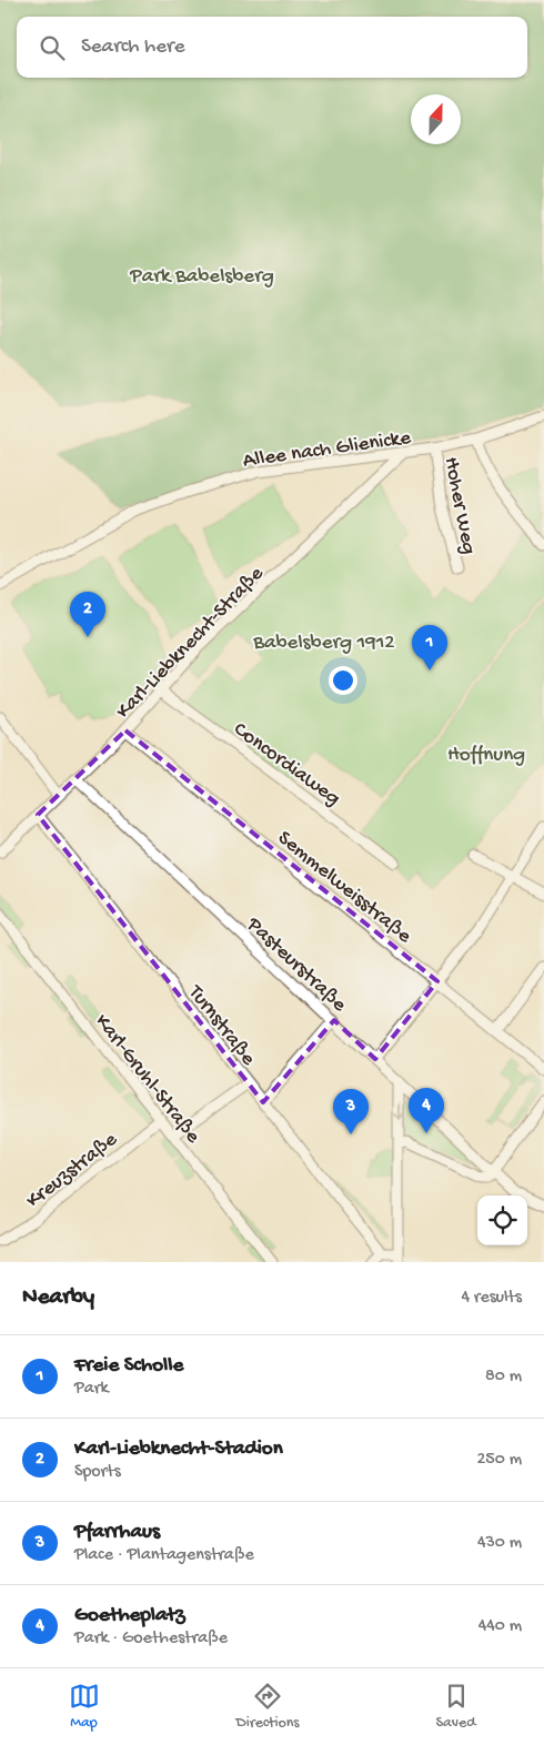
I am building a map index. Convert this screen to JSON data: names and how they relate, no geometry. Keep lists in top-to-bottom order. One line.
{"streets":{"street":["Allee nach Glienicke","Hoher Weg","Karl-Liebknecht-Straße","Concordiaweg","Semmelweisstraße","Pasteurstraße","Turnstraße","Karl-Gruhl-Straße","Kreuzstraße"]},"crossings":[["Allee nach Glienicke","Hoher Weg"],["Allee nach Glienicke","Karl-Liebknecht-Straße"],["Karl-Liebknecht-Straße","Concordiaweg"],["Karl-Liebknecht-Straße","Semmelweisstraße"],["Karl-Liebknecht-Straße","Pasteurstraße"],["Karl-Liebknecht-Straße","Turnstraße"],["Karl-Gruhl-Straße","Kreuzstraße"]],"parks":["Park Babelsberg","Babelsberg 1912","Hoffnung"],"north":"top","page":{"search":"Search here","pins":["2","1","4","3"],"heading":["Nearby","4 results"],"list":[{"mark":"1","name":"Freie Scholle","note":"Park","value":"80 m"},{"mark":"2","name":"Karl-Liebknecht-Stadion","note":"Sports","value":"250 m"},{"mark":"3","name":"Pfarrhaus","note":"Place · Plantagenstraße","value":"430 m"},{"mark":"4","name":"Goetheplatz","note":"Park · Goethestraße","value":"440 m"}],"nav":["Map","Directions","Saved"]}}
